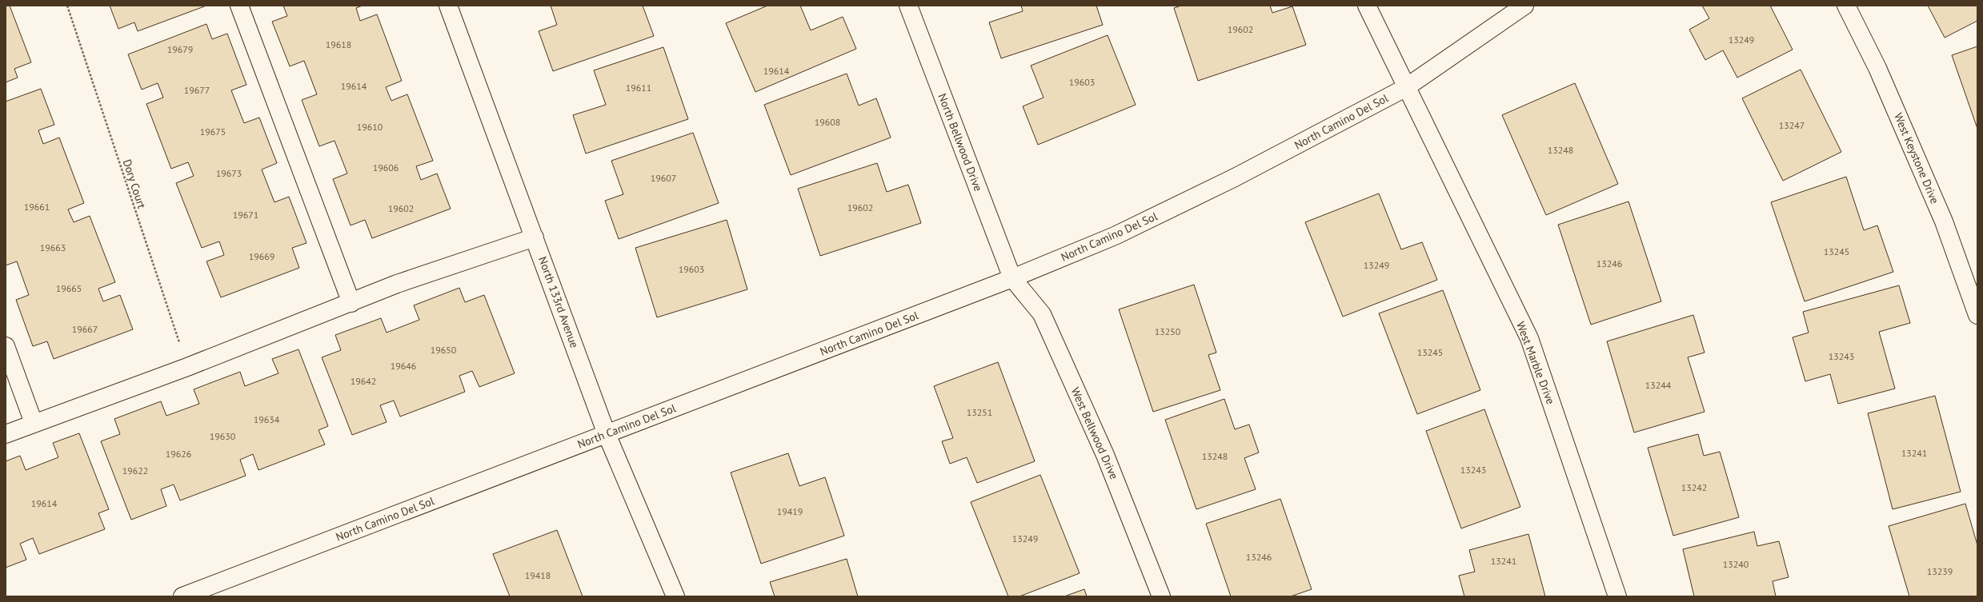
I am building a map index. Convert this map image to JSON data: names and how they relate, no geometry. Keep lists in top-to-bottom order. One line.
{"streets":{"street":["North Camino Del Sol","North Bellwood Drive","West Keystone Drive","North 133rd Avenue","West Marble Drive","West Bellwood Drive"],"path":["Dory Court"]},"crossings":[["North Camino Del Sol","North Bellwood Drive"],["North Camino Del Sol","North 133rd Avenue"],["North Camino Del Sol","West Marble Drive"],["North Camino Del Sol","West Bellwood Drive"],["North Bellwood Drive","West Bellwood Drive"]],"house_numbers":["19602","13249","19618","19679","19614","19603","19614","19611","19677","19608","13247","19610","19675","13248","19606","19673","19607","19661","19602","19602","19671","19663","13245","19669","13246","13249","19603","19665","19667","13250","19650","13245","13243","19646","19642","13244","13251","19634","19630","13241","19626","13248","13243","19622","13242","19614","19419","13249","13246","13241","13240","13239","19418"]}
